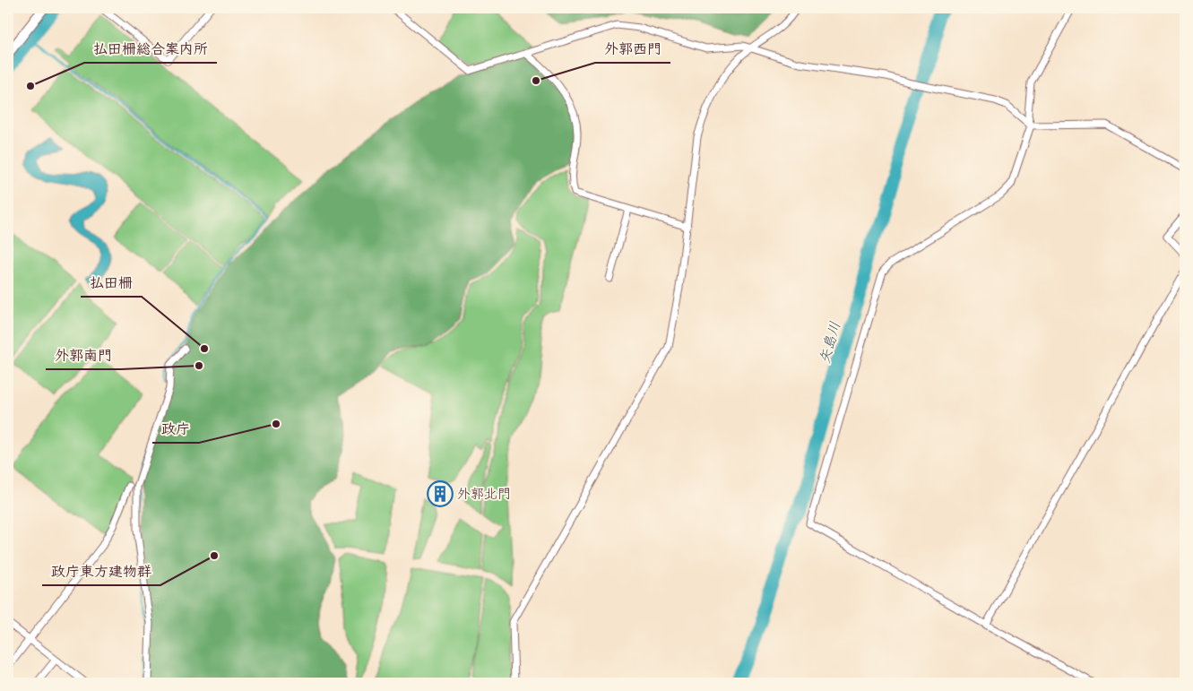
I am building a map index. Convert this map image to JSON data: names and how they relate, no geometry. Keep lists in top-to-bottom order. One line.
{"water":["矢島川"],"places":{"other":["外郭西門","払田柵総合案内所","払田柵","外郭南門","政庁","政庁東方建物群"],"building":["外郭北門"]}}
